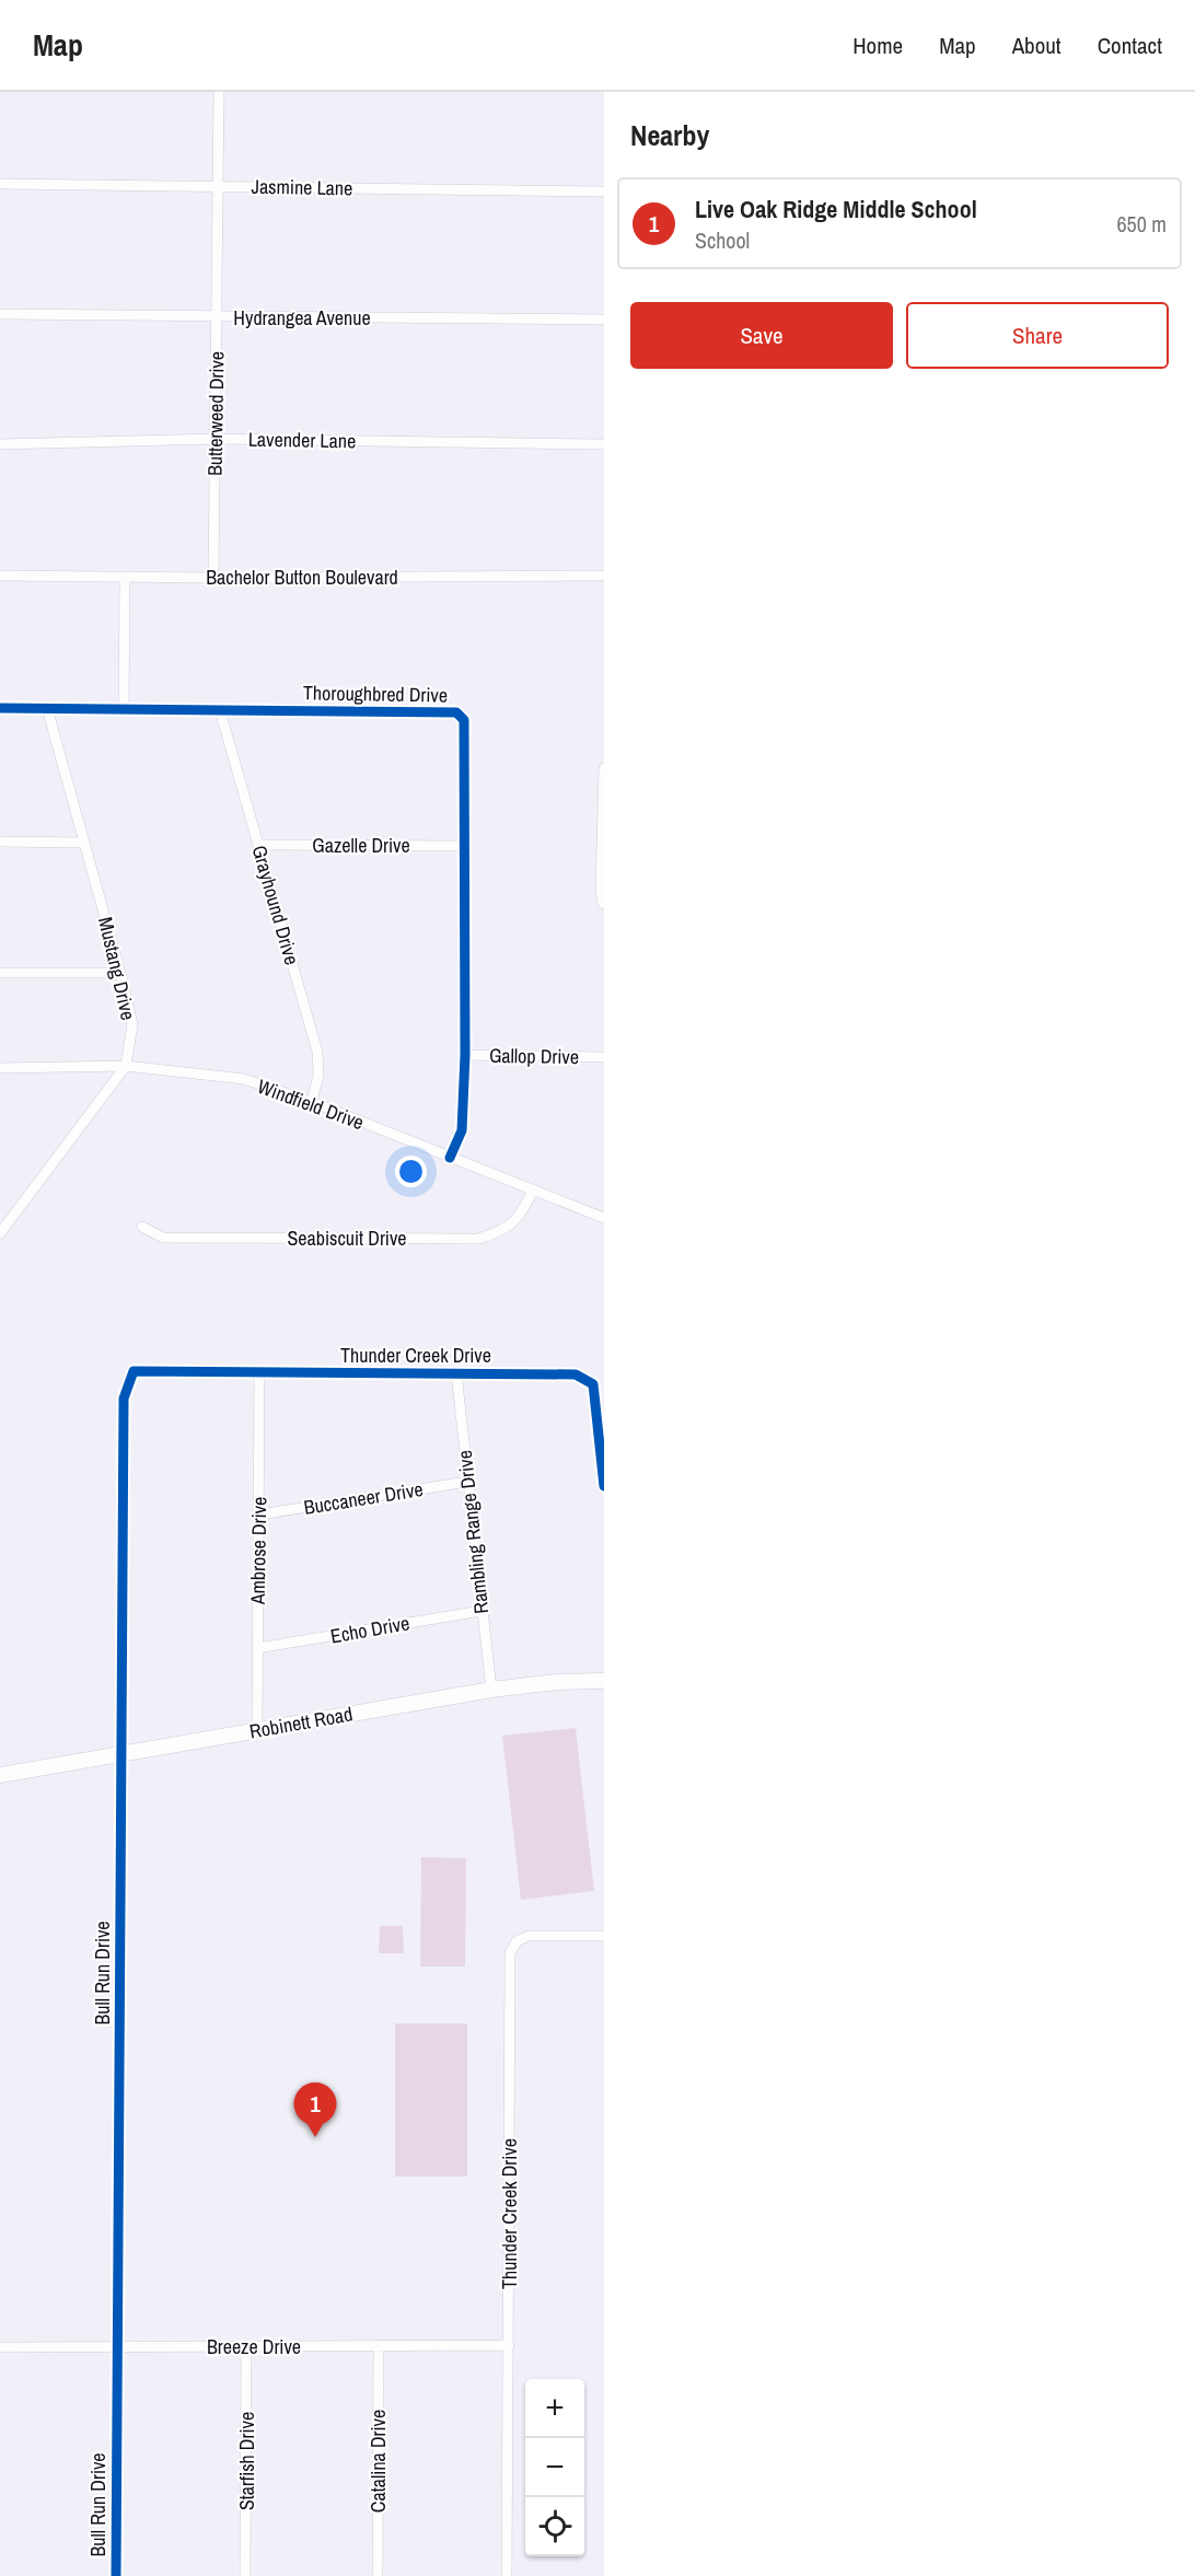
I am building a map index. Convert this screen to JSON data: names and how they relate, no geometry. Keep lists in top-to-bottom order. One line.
{"streets":{"street":["Jasmine Lane","Hydrangea Avenue","Butterweed Drive","Lavender Lane","Bachelor Button Boulevard","Thoroughbred Drive","Gazelle Drive","Grayhound Drive","Mustang Drive","Gallop Drive","Windfield Drive","Seabiscuit Drive","Thunder Creek Drive","Buccaneer Drive","Rambling Range Drive","Ambrose Drive","Echo Drive","Robinett Road","Bull Run Drive","Breeze Drive","Starfish Drive","Catalina Drive"]},"crossings":[["Jasmine Lane","Butterweed Drive"],["Hydrangea Avenue","Butterweed Drive"],["Butterweed Drive","Lavender Lane"],["Butterweed Drive","Bachelor Button Boulevard"],["Thoroughbred Drive","Gazelle Drive"],["Thoroughbred Drive","Grayhound Drive"],["Thoroughbred Drive","Mustang Drive"],["Thoroughbred Drive","Gallop Drive"],["Thoroughbred Drive","Windfield Drive"],["Gazelle Drive","Grayhound Drive"],["Grayhound Drive","Windfield Drive"],["Mustang Drive","Windfield Drive"],["Windfield Drive","Seabiscuit Drive"],["Thunder Creek Drive","Rambling Range Drive"],["Thunder Creek Drive","Ambrose Drive"],["Thunder Creek Drive","Bull Run Drive"],["Thunder Creek Drive","Breeze Drive"],["Buccaneer Drive","Rambling Range Drive"],["Buccaneer Drive","Ambrose Drive"],["Rambling Range Drive","Echo Drive"],["Rambling Range Drive","Robinett Road"],["Ambrose Drive","Echo Drive"],["Ambrose Drive","Robinett Road"],["Robinett Road","Bull Run Drive"],["Bull Run Drive","Breeze Drive"],["Breeze Drive","Starfish Drive"],["Breeze Drive","Catalina Drive"]],"page":{"header":"Map","nav":["Home","Map","About","Contact"],"heading":"Nearby","list":[{"mark":"1","name":"Live Oak Ridge Middle School","note":"School","value":"650 m"}],"buttons":["Save","Share"],"pins":"1","map_buttons":["+","−"]}}
